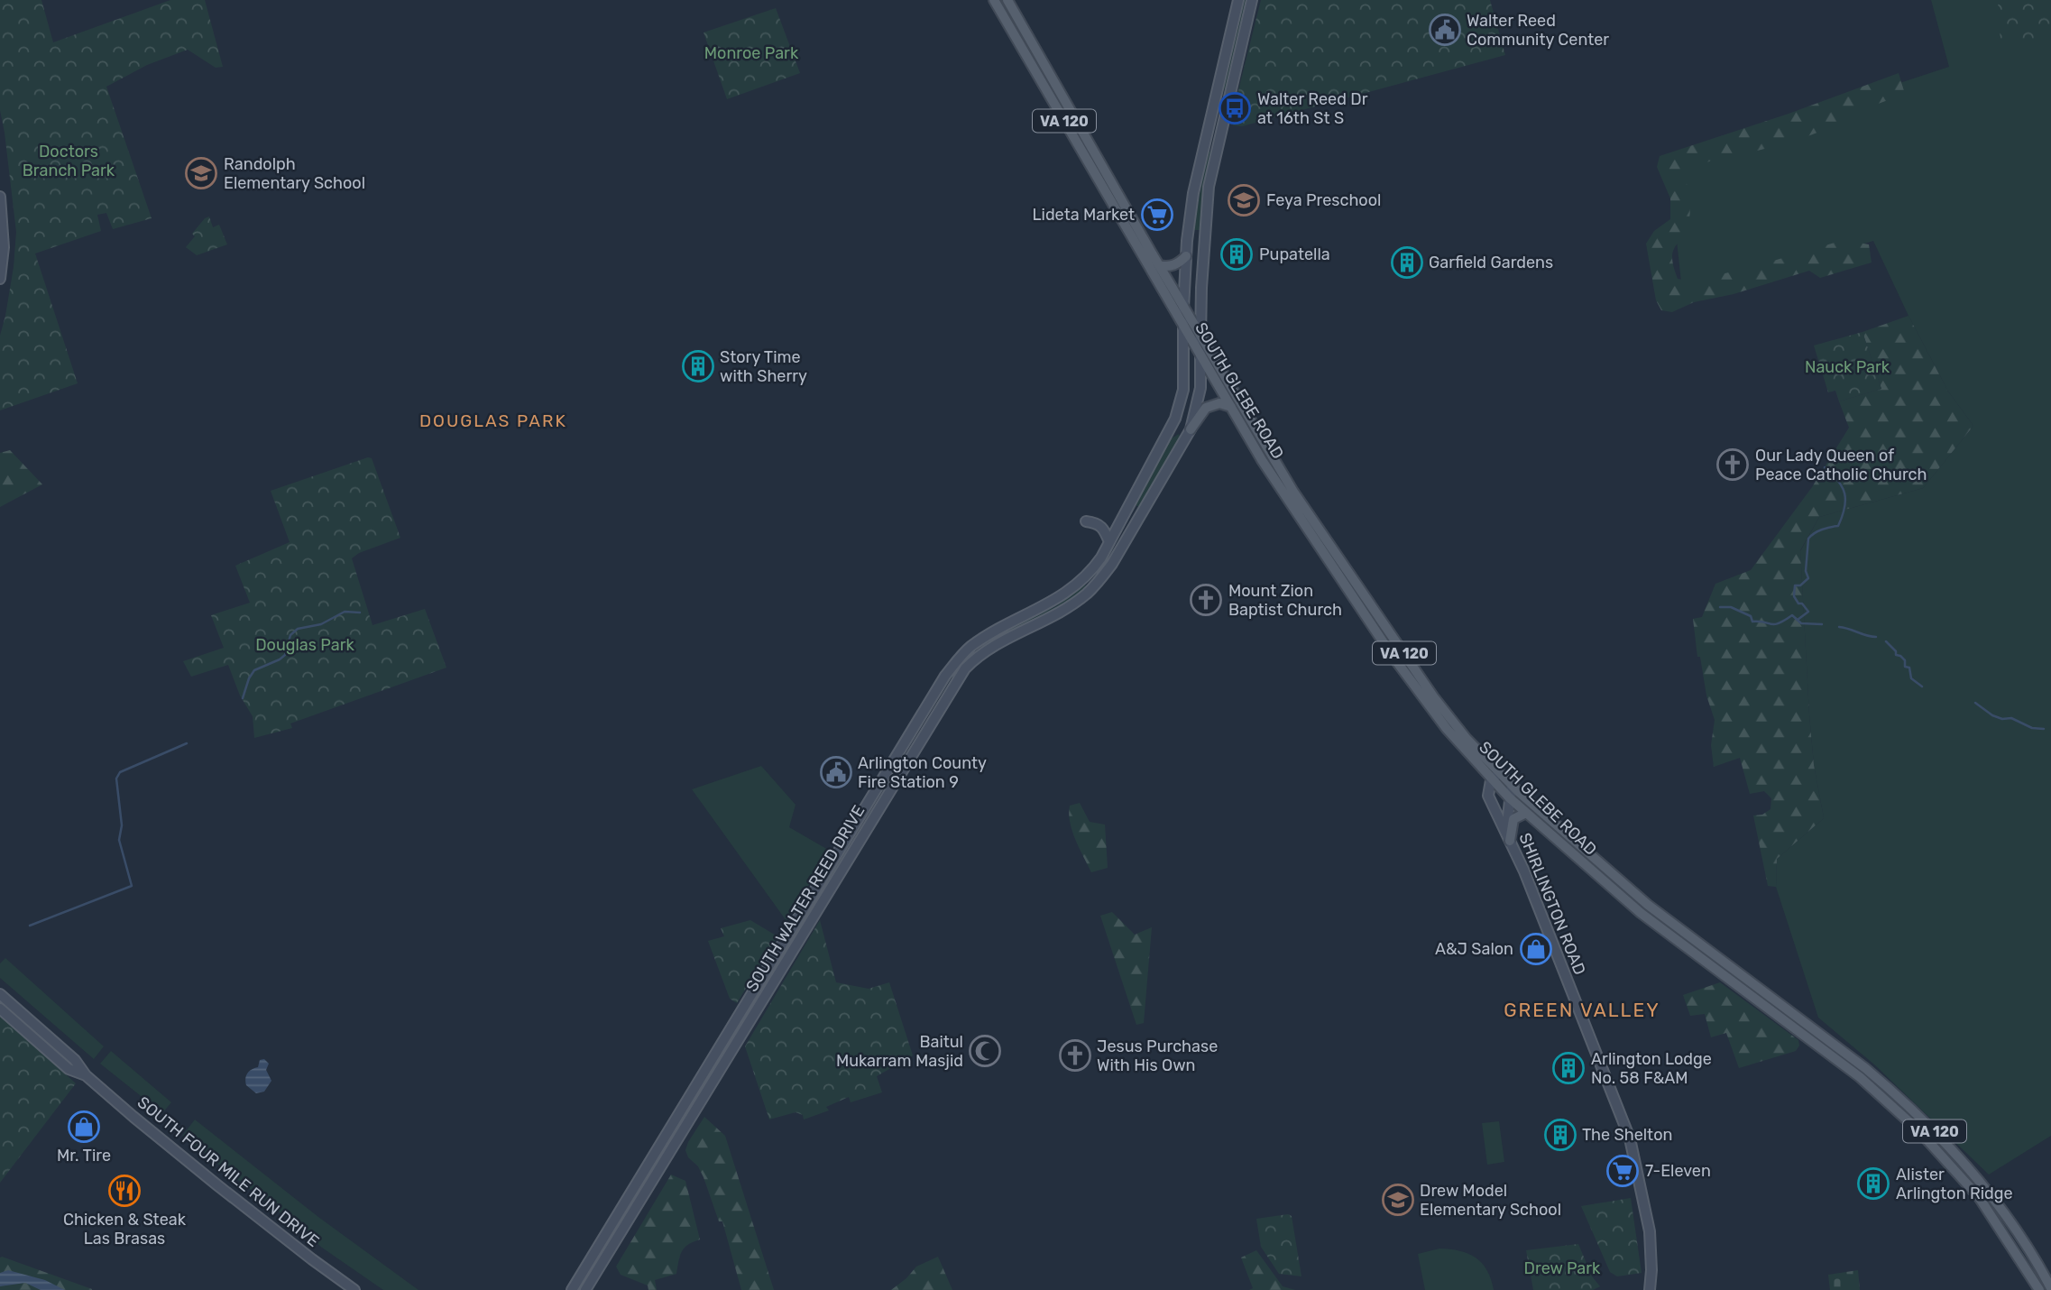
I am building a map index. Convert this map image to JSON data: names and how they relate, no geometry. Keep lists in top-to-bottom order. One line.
{"streets":{"main road":["VA 120","SOUTH GLEBE ROAD","SOUTH WALTER REED DRIVE","SHIRLINGTON ROAD","SOUTH FOUR MILE RUN DRIVE"]},"crossings":[["SOUTH GLEBE ROAD","SOUTH WALTER REED DRIVE"],["SOUTH GLEBE ROAD","SHIRLINGTON ROAD"]],"districts":["DOUGLAS PARK","GREEN VALLEY"],"parks":["Monroe Park","Doctors Branch Park","Nauck Park","Douglas Park","Drew Park"],"places":{"public building":["Walter Reed Community Center","Arlington County Fire Station 9"],"bus stop":["Walter Reed Dr at 16th St S"],"school or university":["Randolph Elementary School","Feya Preschool","Drew Model Elementary School"],"supermarket":["Lideta Market","7-Eleven"],"building":["Pupatella","Garfield Gardens","Story Time with Sherry","Arlington Lodge No. 58 F&AM","The Shelton","Alister Arlington Ridge"],"church":["Our Lady Queen of Peace Catholic Church","Mount Zion Baptist Church","Jesus Purchase With His Own"],"shop":["A&J Salon","Mr. Tire"],"mosque":["Baitul Mukarram Masjid"],"restaurant":["Chicken & Steak Las Brasas"]}}
